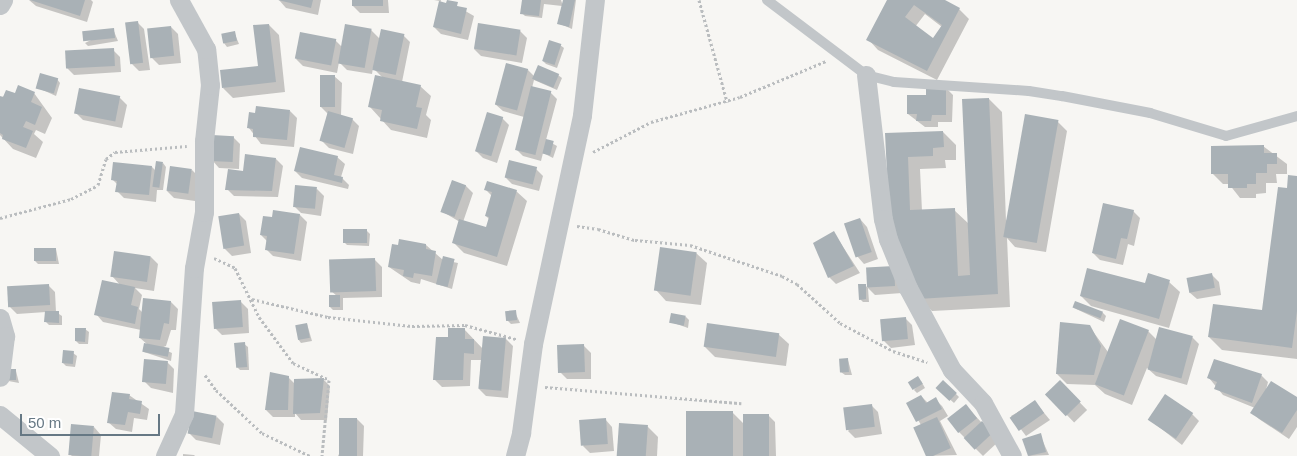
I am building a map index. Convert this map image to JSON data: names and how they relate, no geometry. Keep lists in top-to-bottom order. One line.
{"scale_bar":"50 m"}
